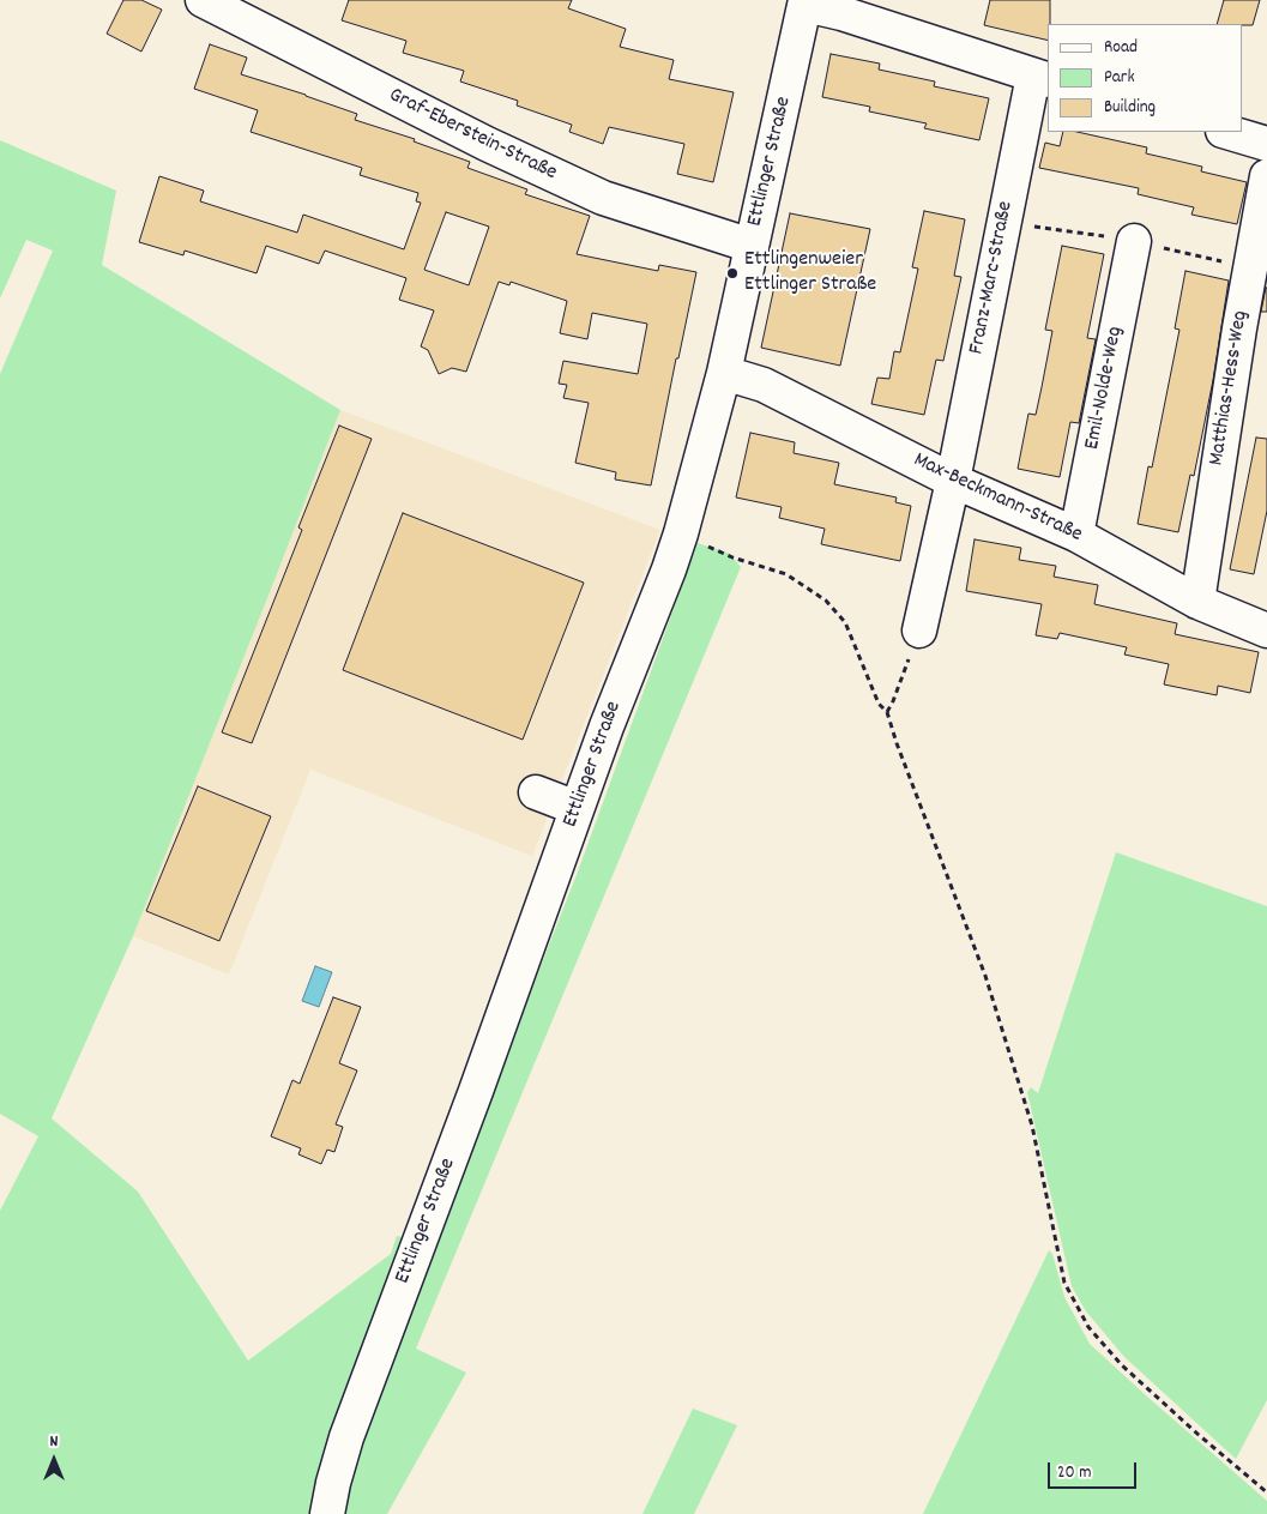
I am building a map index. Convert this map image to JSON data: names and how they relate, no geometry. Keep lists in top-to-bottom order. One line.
{"streets":{"street":["Graf-Eberstein-Straße","Ettlinger Straße","Franz-Marc-Straße","Emil-Nolde-Weg","Matthias-Hess-Weg","Max-Beckmann-Straße"]},"crossings":[["Graf-Eberstein-Straße","Ettlinger Straße"],["Ettlinger Straße","Max-Beckmann-Straße"],["Franz-Marc-Straße","Max-Beckmann-Straße"],["Emil-Nolde-Weg","Max-Beckmann-Straße"],["Matthias-Hess-Weg","Max-Beckmann-Straße"]],"places":["Ettlingenweier Ettlinger Straße"],"legend":["Road","Park","Building"],"scale_bar":"20 m","north":"top"}
